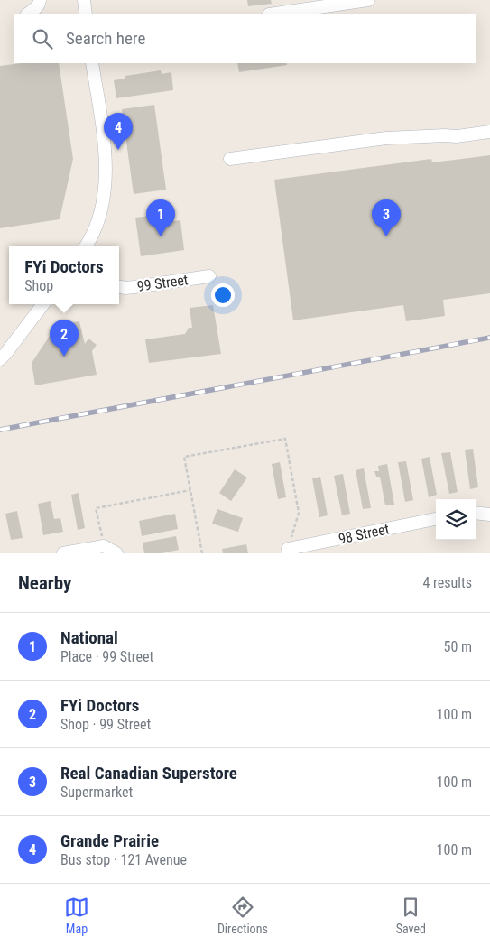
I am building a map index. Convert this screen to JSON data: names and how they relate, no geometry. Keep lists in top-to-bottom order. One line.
{"streets":{"street":["99 Street","98 Street"]},"page":{"search":"Search here","pins":["4","1","3","2"],"popup":["FYi Doctors","Shop"],"heading":["Nearby","4 results"],"list":[{"mark":"1","name":"National","note":"Place · 99 Street","value":"50 m"},{"mark":"2","name":"FYi Doctors","note":"Shop · 99 Street","value":"100 m"},{"mark":"3","name":"Real Canadian Superstore","note":"Supermarket","value":"100 m"},{"mark":"4","name":"Grande Prairie","note":"Bus stop · 121 Avenue","value":"100 m"}],"nav":["Map","Directions","Saved"]}}
